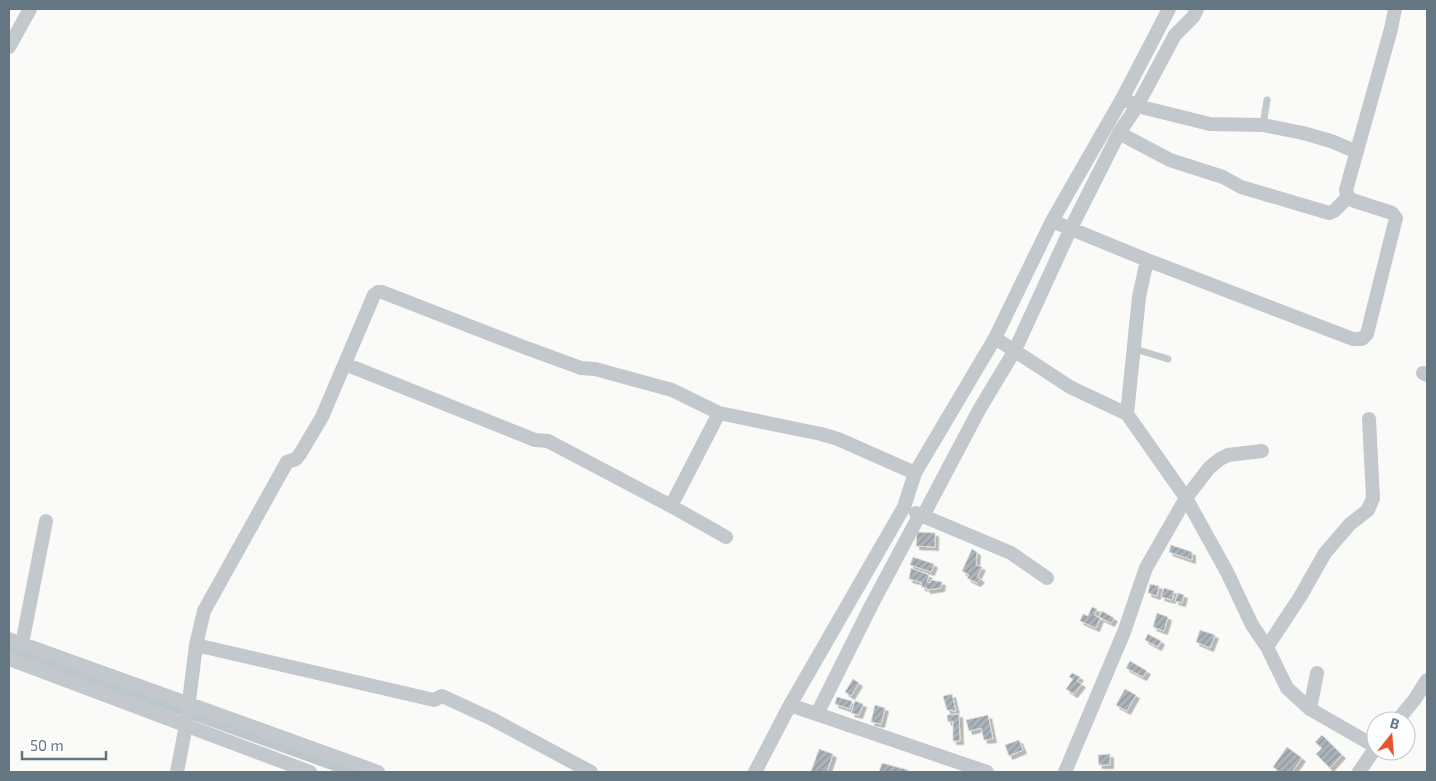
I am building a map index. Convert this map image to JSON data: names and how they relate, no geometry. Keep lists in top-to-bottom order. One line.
{"scale_bar":"50 m","north":"top"}
